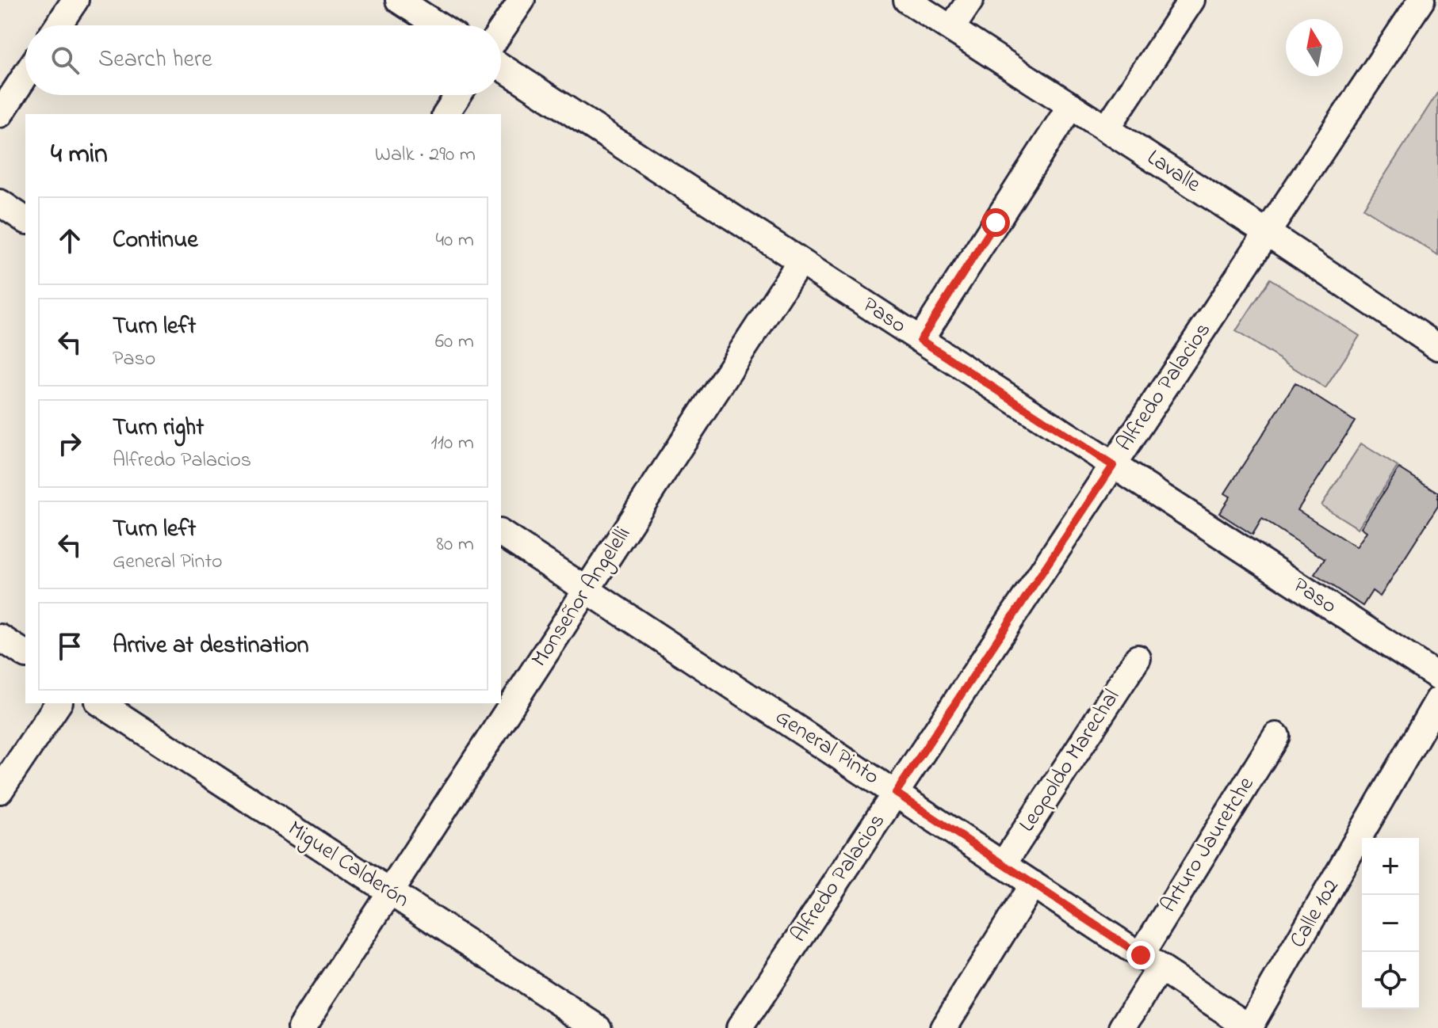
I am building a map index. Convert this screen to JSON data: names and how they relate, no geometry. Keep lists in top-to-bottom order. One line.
{"streets":{"street":["Lavalle","Paso","Alfredo Palacios","Monseñor Angelelli","General Pinto","Leopoldo Marechal","Arturo Jauretche","Miguel Calderón","Calle 102"]},"crossings":[["Lavalle","Alfredo Palacios"],["Paso","Alfredo Palacios"],["Paso","Monseñor Angelelli"],["Alfredo Palacios","General Pinto"],["Monseñor Angelelli","General Pinto"],["Monseñor Angelelli","Miguel Calderón"],["General Pinto","Leopoldo Marechal"],["General Pinto","Arturo Jauretche"],["General Pinto","Calle 102"]],"north":"top","page":{"search":"Search here","heading":["4 min","Walk · 290 m"],"list":[["Continue","40 m"],["Turn left","Paso","60 m"],["Turn right","Alfredo Palacios","110 m"],["Turn left","General Pinto","80 m"],"Arrive at destination"],"map_buttons":["+","−"]}}
